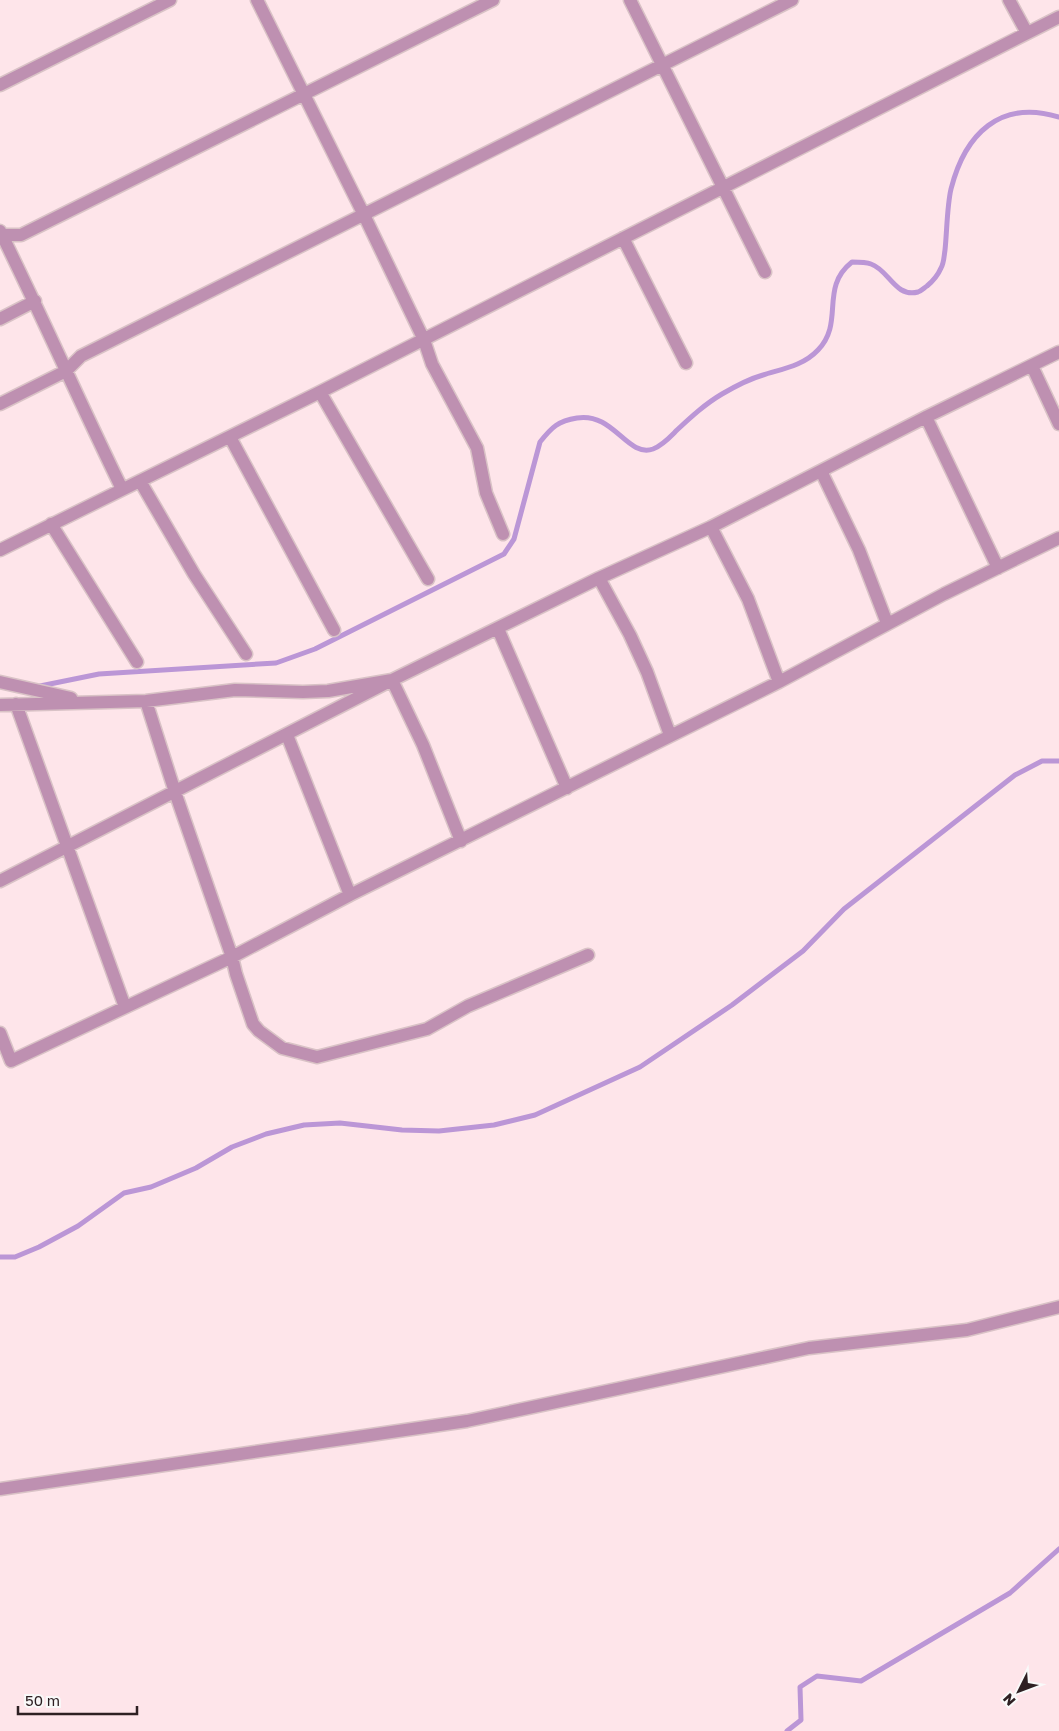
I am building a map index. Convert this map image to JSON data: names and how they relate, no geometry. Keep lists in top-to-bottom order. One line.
{"scale_bar":"50 m","north":"bottom left"}
